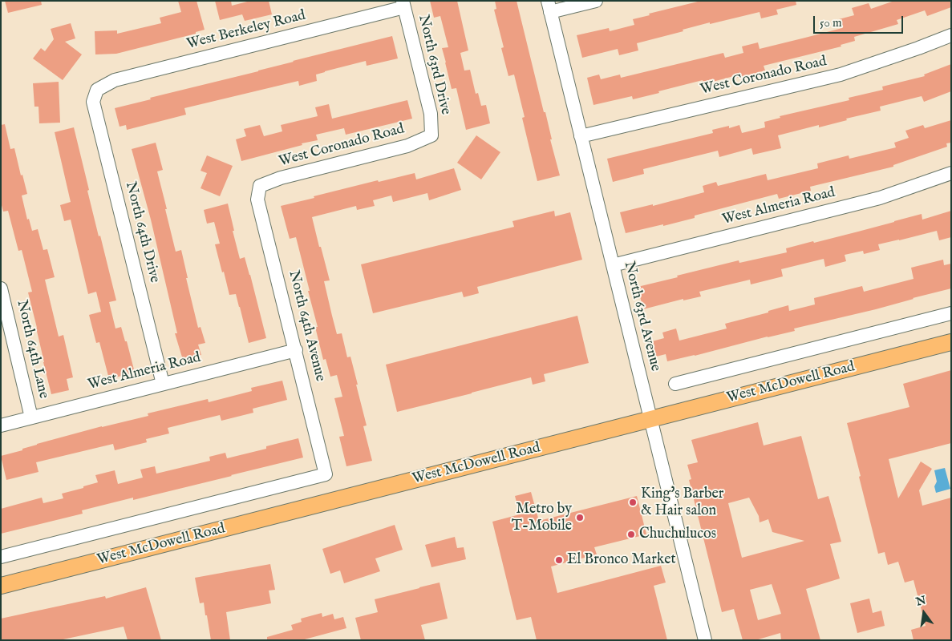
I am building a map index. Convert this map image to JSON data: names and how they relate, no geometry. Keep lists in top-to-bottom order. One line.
{"streets":{"main road":["West McDowell Road"],"street":["West Berkeley Road","North 63rd Drive","West Coronado Road","West Almeria Road","North 64th Drive","North 63rd Avenue","North 64th Avenue","North 64th Lane"]},"crossings":[["West Berkeley Road","North 63rd Drive"],["West Berkeley Road","North 64th Drive"],["North 63rd Drive","West Coronado Road"],["West Coronado Road","North 63rd Avenue"],["West Coronado Road","North 64th Avenue"],["West Almeria Road","North 64th Drive"],["West Almeria Road","North 63rd Avenue"],["West Almeria Road","North 64th Avenue"],["West Almeria Road","North 64th Lane"],["North 63rd Avenue","West McDowell Road"],["North 64th Avenue","West McDowell Road"]],"places":["King's Barber & Hair salon","Metro by T-Mobile","Chuchulucos","El Bronco Market"],"scale_bar":"50 m","north":"top"}
